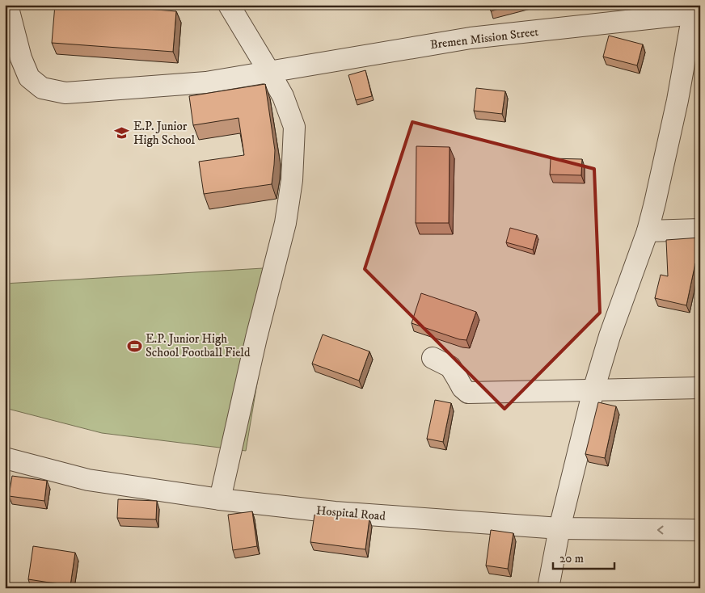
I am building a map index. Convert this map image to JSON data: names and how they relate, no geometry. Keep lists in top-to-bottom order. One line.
{"streets":{"street":["Bremen Mission Street","Hospital Road"]},"places":{"school or university":["E.P. Junior High School"],"sports":["E.P. Junior High School Football Field"]},"scale_bar":"20 m"}
